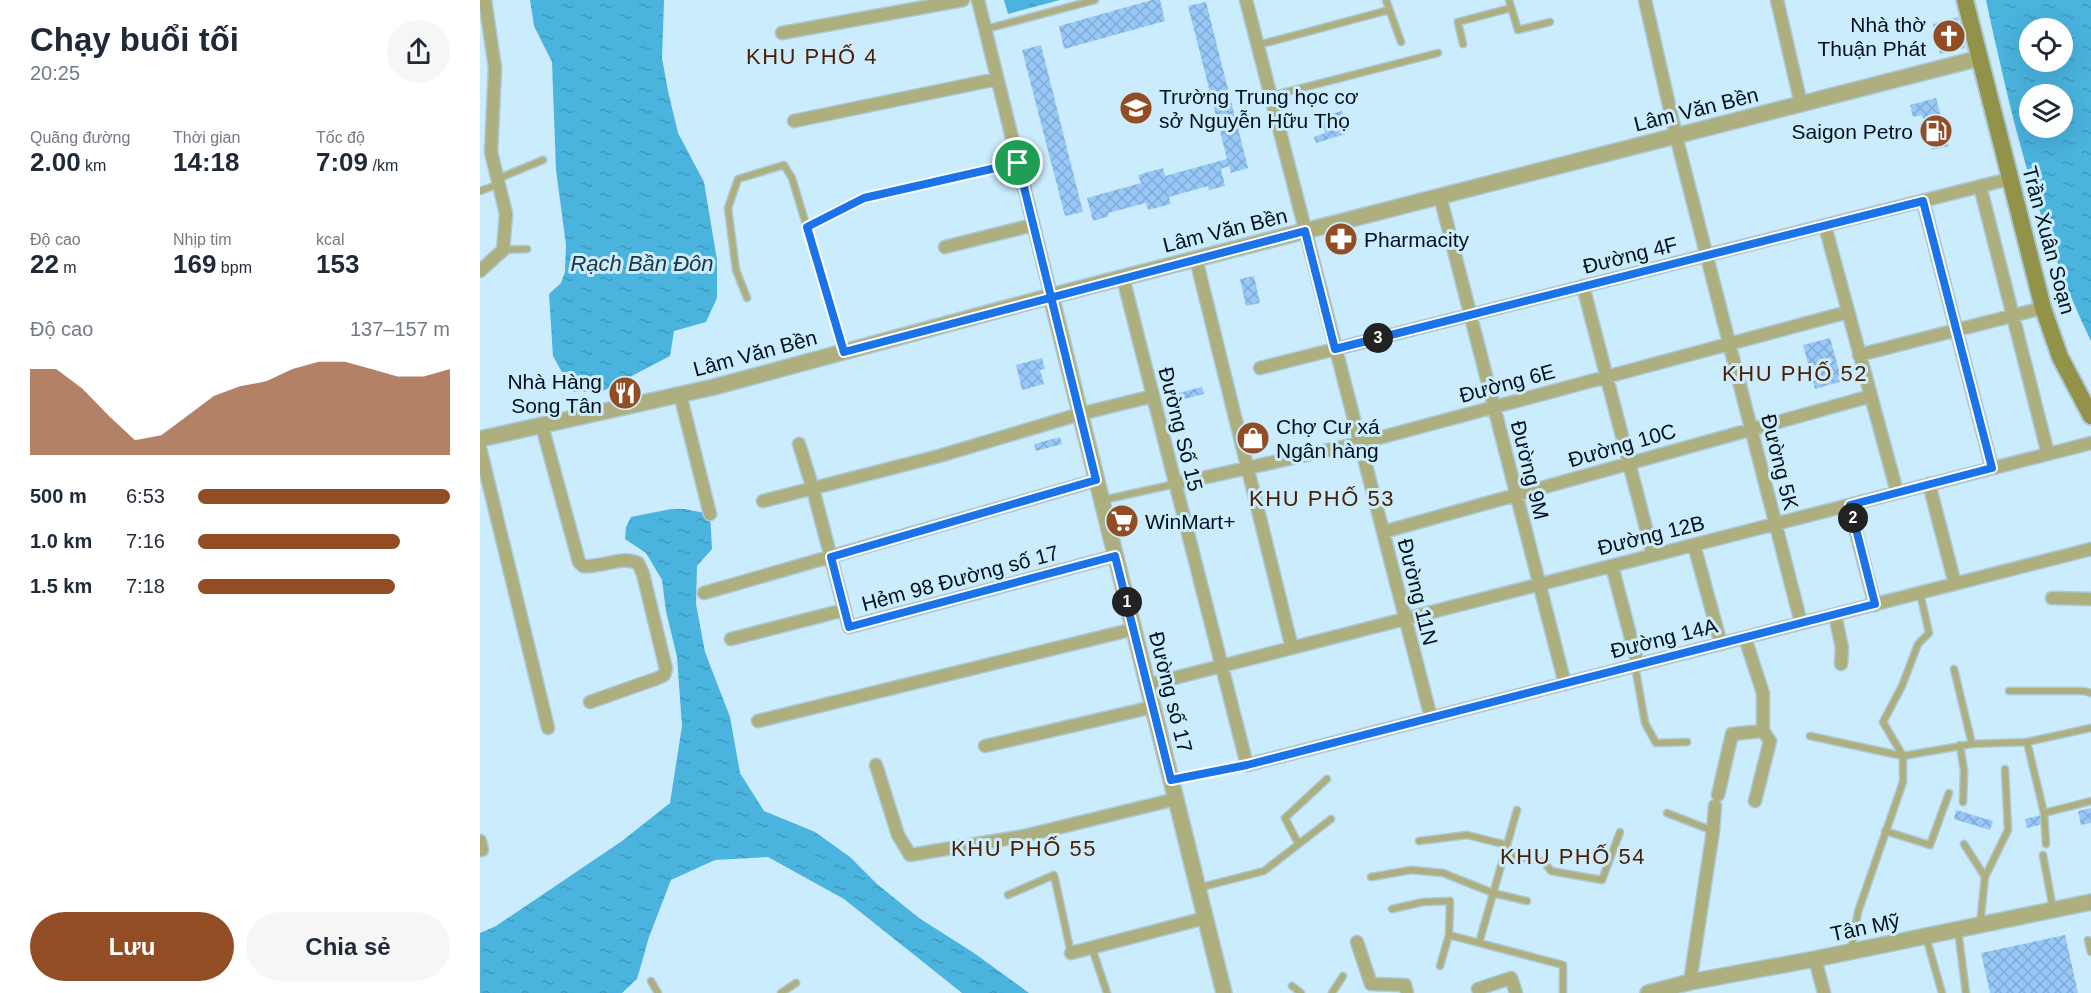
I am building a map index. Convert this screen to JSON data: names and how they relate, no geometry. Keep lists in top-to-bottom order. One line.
{"streets":{"main road":["Trần Xuân Soạn"],"street":["Lâm Văn Bền","Đường 4F","Đường 6E","Đường Số 15","Đường 10C","Đường 5K","Đường 9M","Đường 12B","Hẻm 98 Đường số 17","Đường 11N","Đường 14A","Đường số 17","Tân Mỹ"]},"crossings":[["Lâm Văn Bền","Trần Xuân Soạn"],["Lâm Văn Bền","Đường Số 15"],["Lâm Văn Bền","Đường 5K"],["Lâm Văn Bền","Đường 9M"],["Lâm Văn Bền","Đường 11N"],["Lâm Văn Bền","Đường số 17"],["Trần Xuân Soạn","Đường 4F"],["Đường 4F","Đường 5K"],["Đường 4F","Đường 9M"],["Đường 4F","Đường 11N"],["Đường 6E","Đường Số 15"],["Đường 6E","Đường 5K"],["Đường 6E","Đường 9M"],["Đường 6E","Đường 11N"],["Đường Số 15","Đường 12B"],["Đường Số 15","Đường 14A"],["Đường 10C","Đường 5K"],["Đường 10C","Đường 9M"],["Đường 10C","Đường 11N"],["Đường 5K","Đường 12B"],["Đường 5K","Đường 14A"],["Đường 9M","Đường 12B"],["Đường 9M","Đường 14A"],["Đường 12B","Đường 11N"],["Đường 12B","Đường số 17"],["Hẻm 98 Đường số 17","Đường số 17"],["Đường 11N","Đường 14A"]],"districts":["KHU PHỐ 4","KHU PHỐ 52","KHU PHỐ 53","KHU PHỐ 55","KHU PHỐ 54"],"water":["Rạch Bần Đôn"],"places":{"church":["Nhà thờ Thuận Phát"],"school or university":["Trường Trung học cơ sở Nguyễn Hữu Thọ"],"fuel station":["Saigon Petro"],"pharmacy":["Pharmacity"],"restaurant":["Nhà Hàng Song Tân"],"shop":["Chợ Cư xá Ngân hàng"],"supermarket":["WinMart+"]},"page":{"heading":["Chạy buổi tối","20:25"],"stats":[["Quãng đường","2.00 km"],["Thời gian","14:18"],["Tốc độ","7:09 /km"],["Độ cao","22 m"],["Nhịp tim","169 bpm"],["kcal","153"]],"chart":["Độ cao","137–157 m"],"pins":["3","2","1"],"list":[{"name":"500 m","note":"6:53"},{"name":"1.0 km","note":"7:16"},{"name":"1.5 km","note":"7:18"}],"buttons":["Lưu","Chia sẻ"]}}
